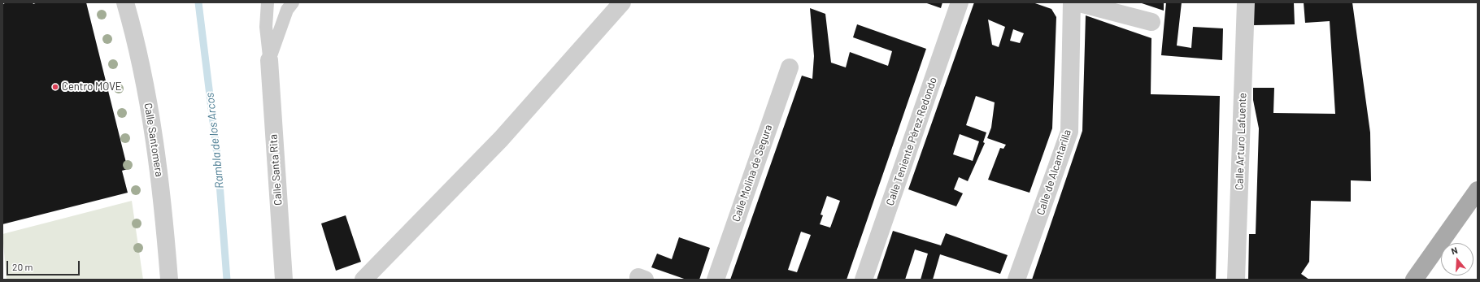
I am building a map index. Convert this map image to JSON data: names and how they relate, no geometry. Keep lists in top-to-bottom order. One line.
{"streets":{"street":["Calle Santomera","Calle Teniente Pérez Redondo","Calle Arturo Lafuente","Calle Santa Rita","Calle de Alcantarilla","Calle Molina de Segura"]},"water":["Rambla de los Arcos"],"places":["Centro MOVE"],"scale_bar":"20 m","north":"top"}
